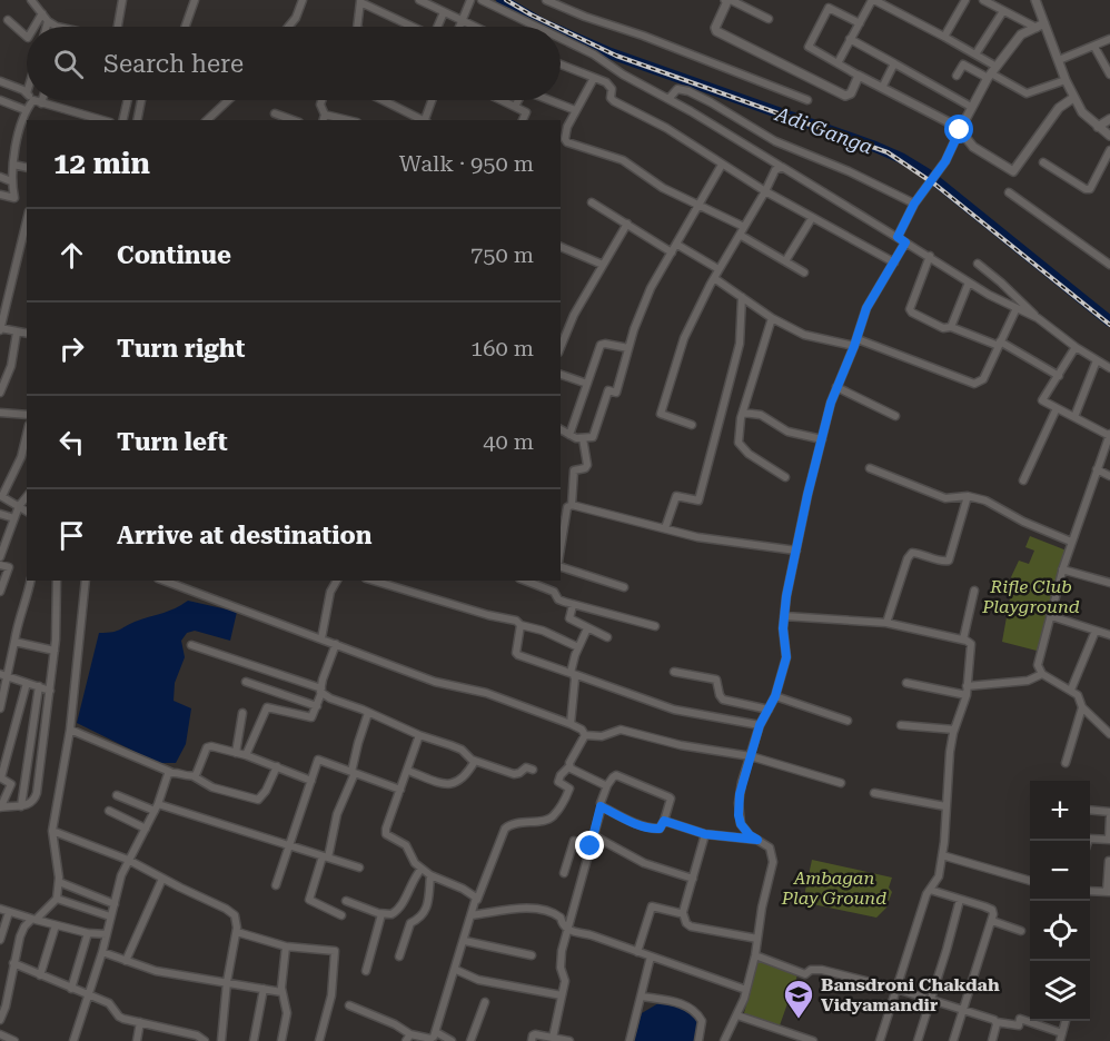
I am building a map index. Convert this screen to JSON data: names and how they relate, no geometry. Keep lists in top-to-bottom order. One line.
{"water":["Adi Ganga"],"parks":["Rifle Club Playground","Ambagan Play Ground"],"places":{"school or university":["Bansdroni Chakdah Vidyamandir"]},"page":{"search":"Search here","heading":["12 min","Walk · 950 m"],"list":[["Continue","750 m"],["Turn right","160 m"],["Turn left","40 m"],"Arrive at destination"],"map_buttons":["+","−"]}}
